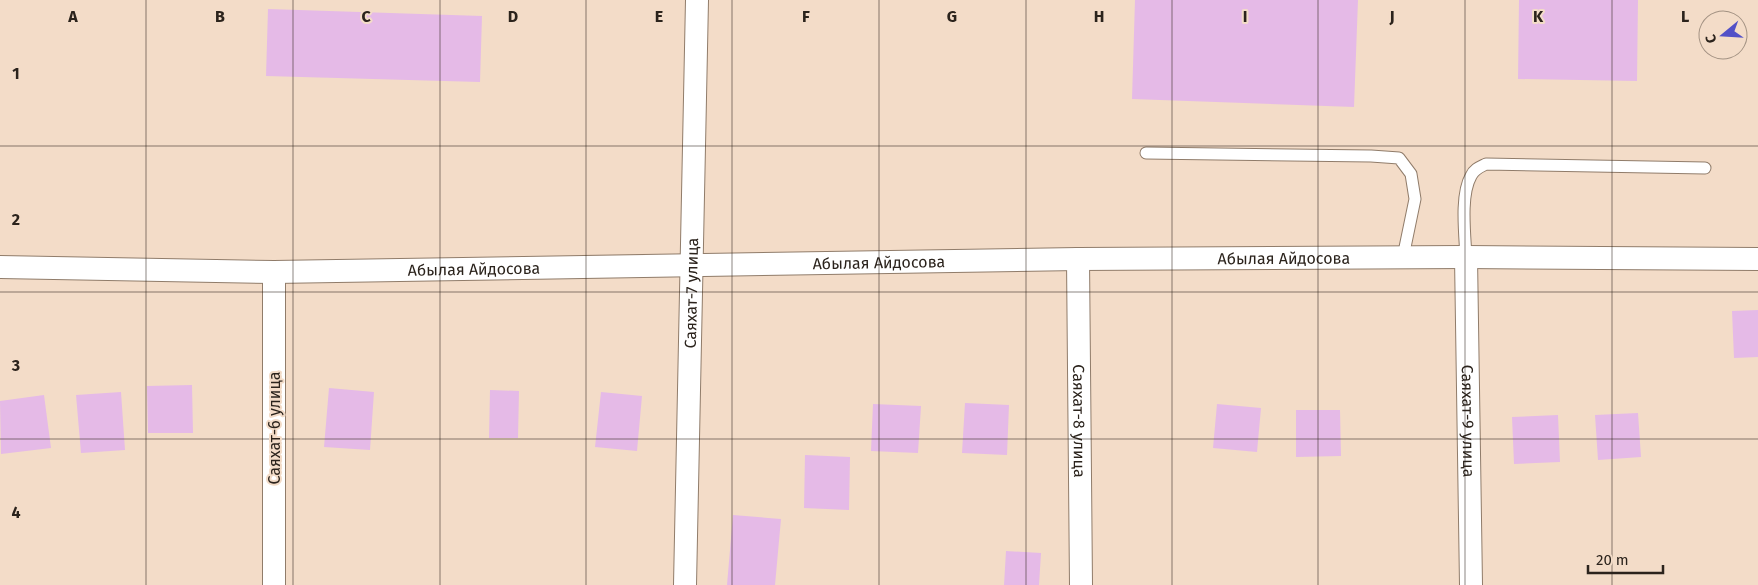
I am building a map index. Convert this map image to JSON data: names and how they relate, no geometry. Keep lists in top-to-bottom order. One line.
{"streets":{"street":["Абылая Айдосова","Саяхат-7 улица","Саяхат-9 улица","Саяхат-8 улица","Саяхат-6 улица"]},"crossings":[["Абылая Айдосова","Саяхат-7 улица"],["Абылая Айдосова","Саяхат-9 улица"],["Абылая Айдосова","Саяхат-8 улица"],["Абылая Айдосова","Саяхат-6 улица"]],"scale_bar":"20 m","north":"left","grid":{"columns":["A","B","C","D","E","F","G","H","I","J","K","L"],"rows":["1","2","3","4"]}}
